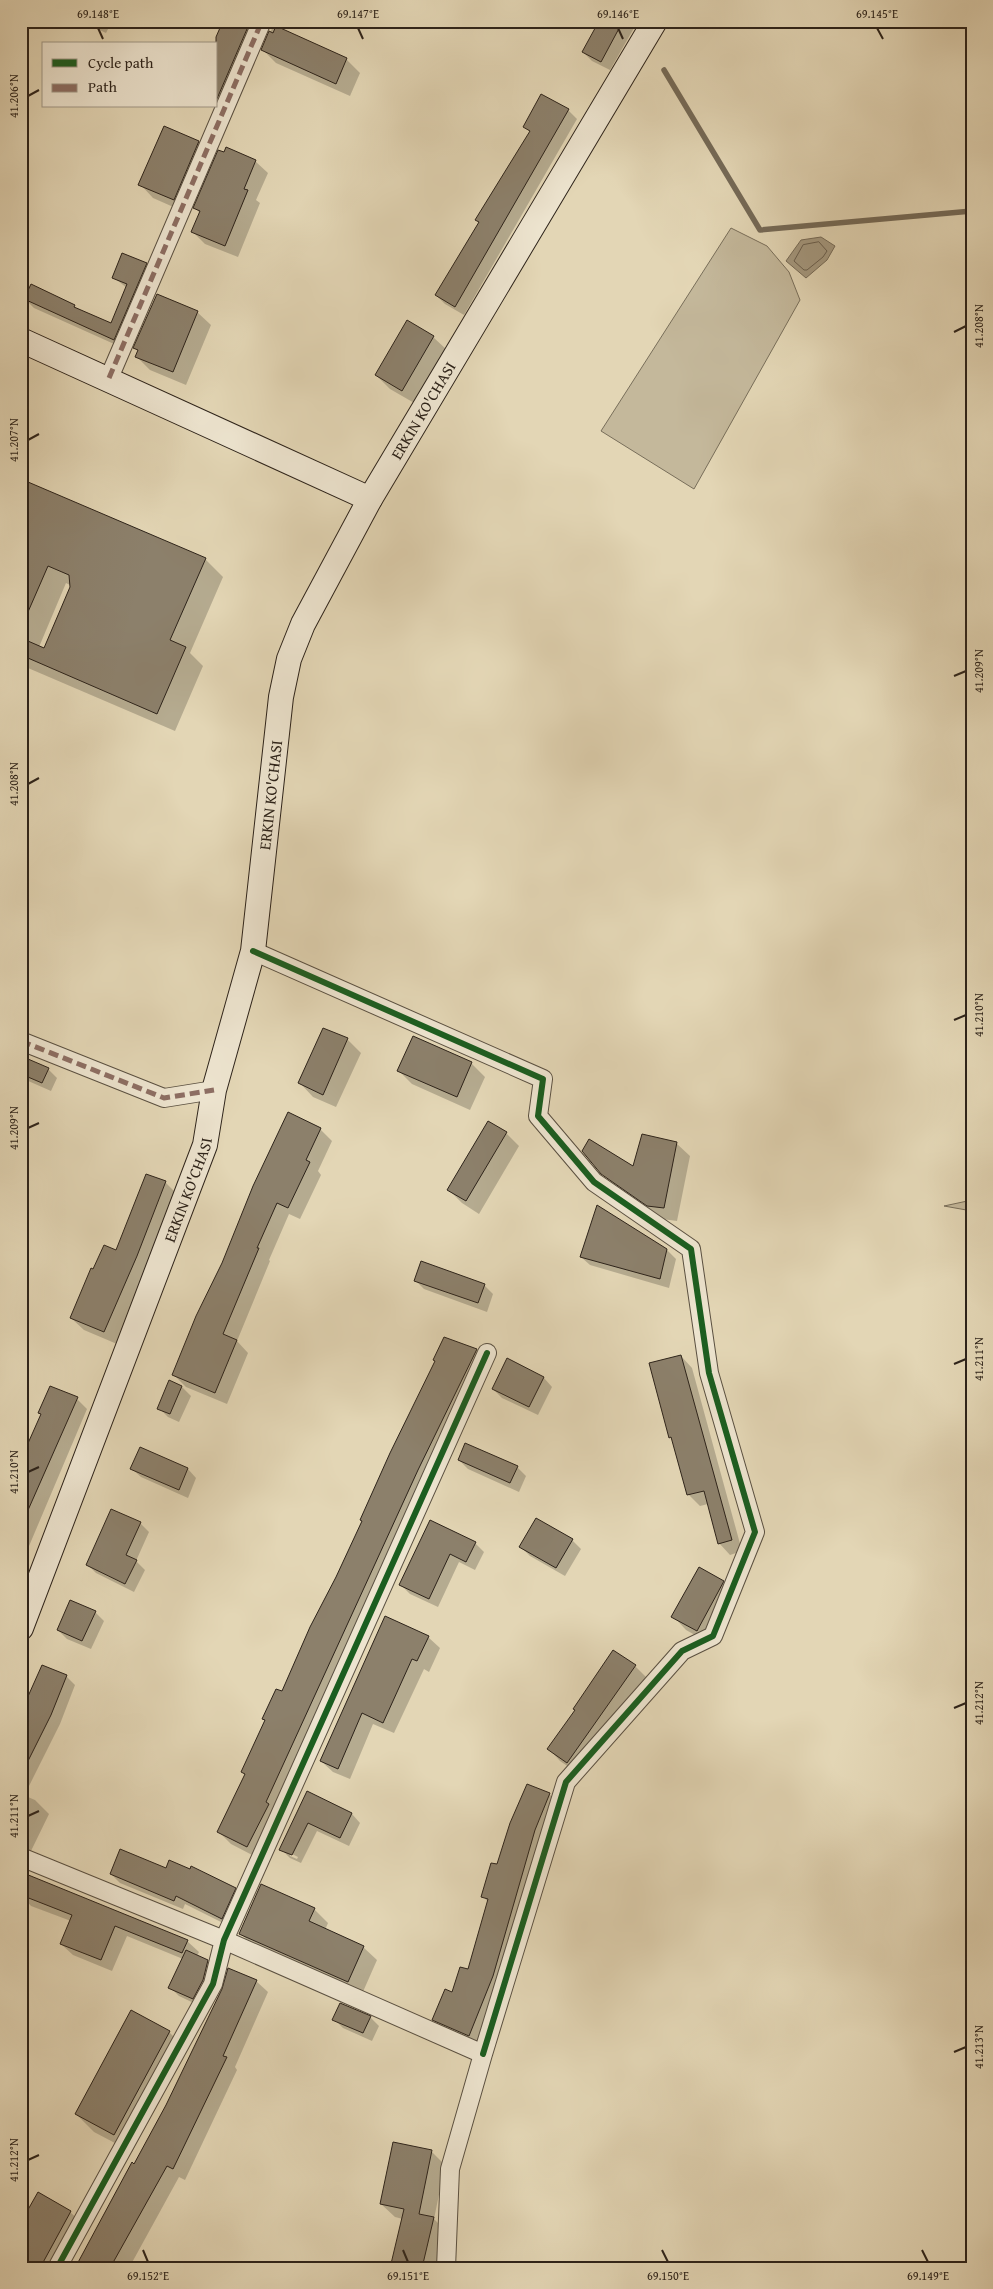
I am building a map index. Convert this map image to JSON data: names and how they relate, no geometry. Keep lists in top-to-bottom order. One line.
{"streets":{"main road":["ERKIN KO'CHASI"]},"legend":["Cycle path","Path"],"coordinates":["69.148°E","69.147°E","69.146°E","69.145°E","41.206°N","41.208°N","41.207°N","41.209°N","41.210°N","41.211°N","41.212°N","41.213°N","69.152°E","69.151°E","69.150°E","69.149°E"]}
